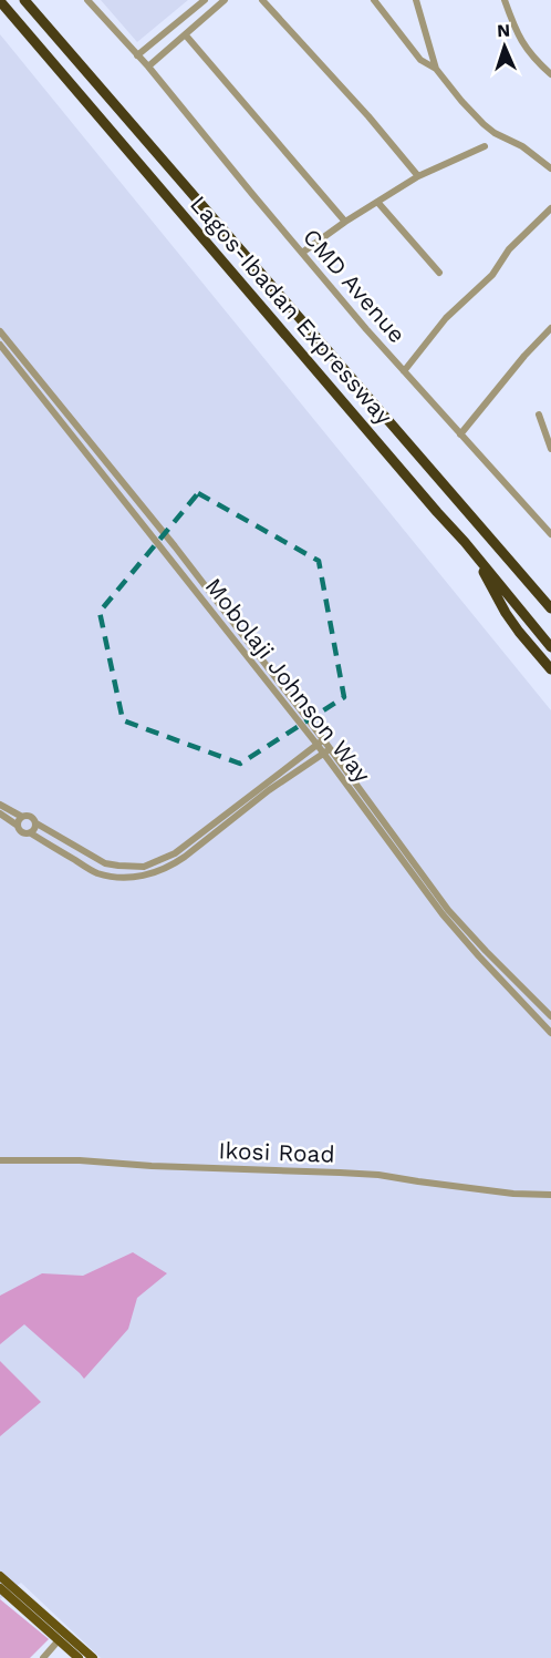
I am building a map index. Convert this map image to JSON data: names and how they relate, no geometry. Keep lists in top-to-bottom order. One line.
{"streets":{"highway":["Lagos-Ibadan Expressway"],"street":["CMD Avenue","Mobolaji Johnson Way","Ikosi Road"]},"north":"top"}
